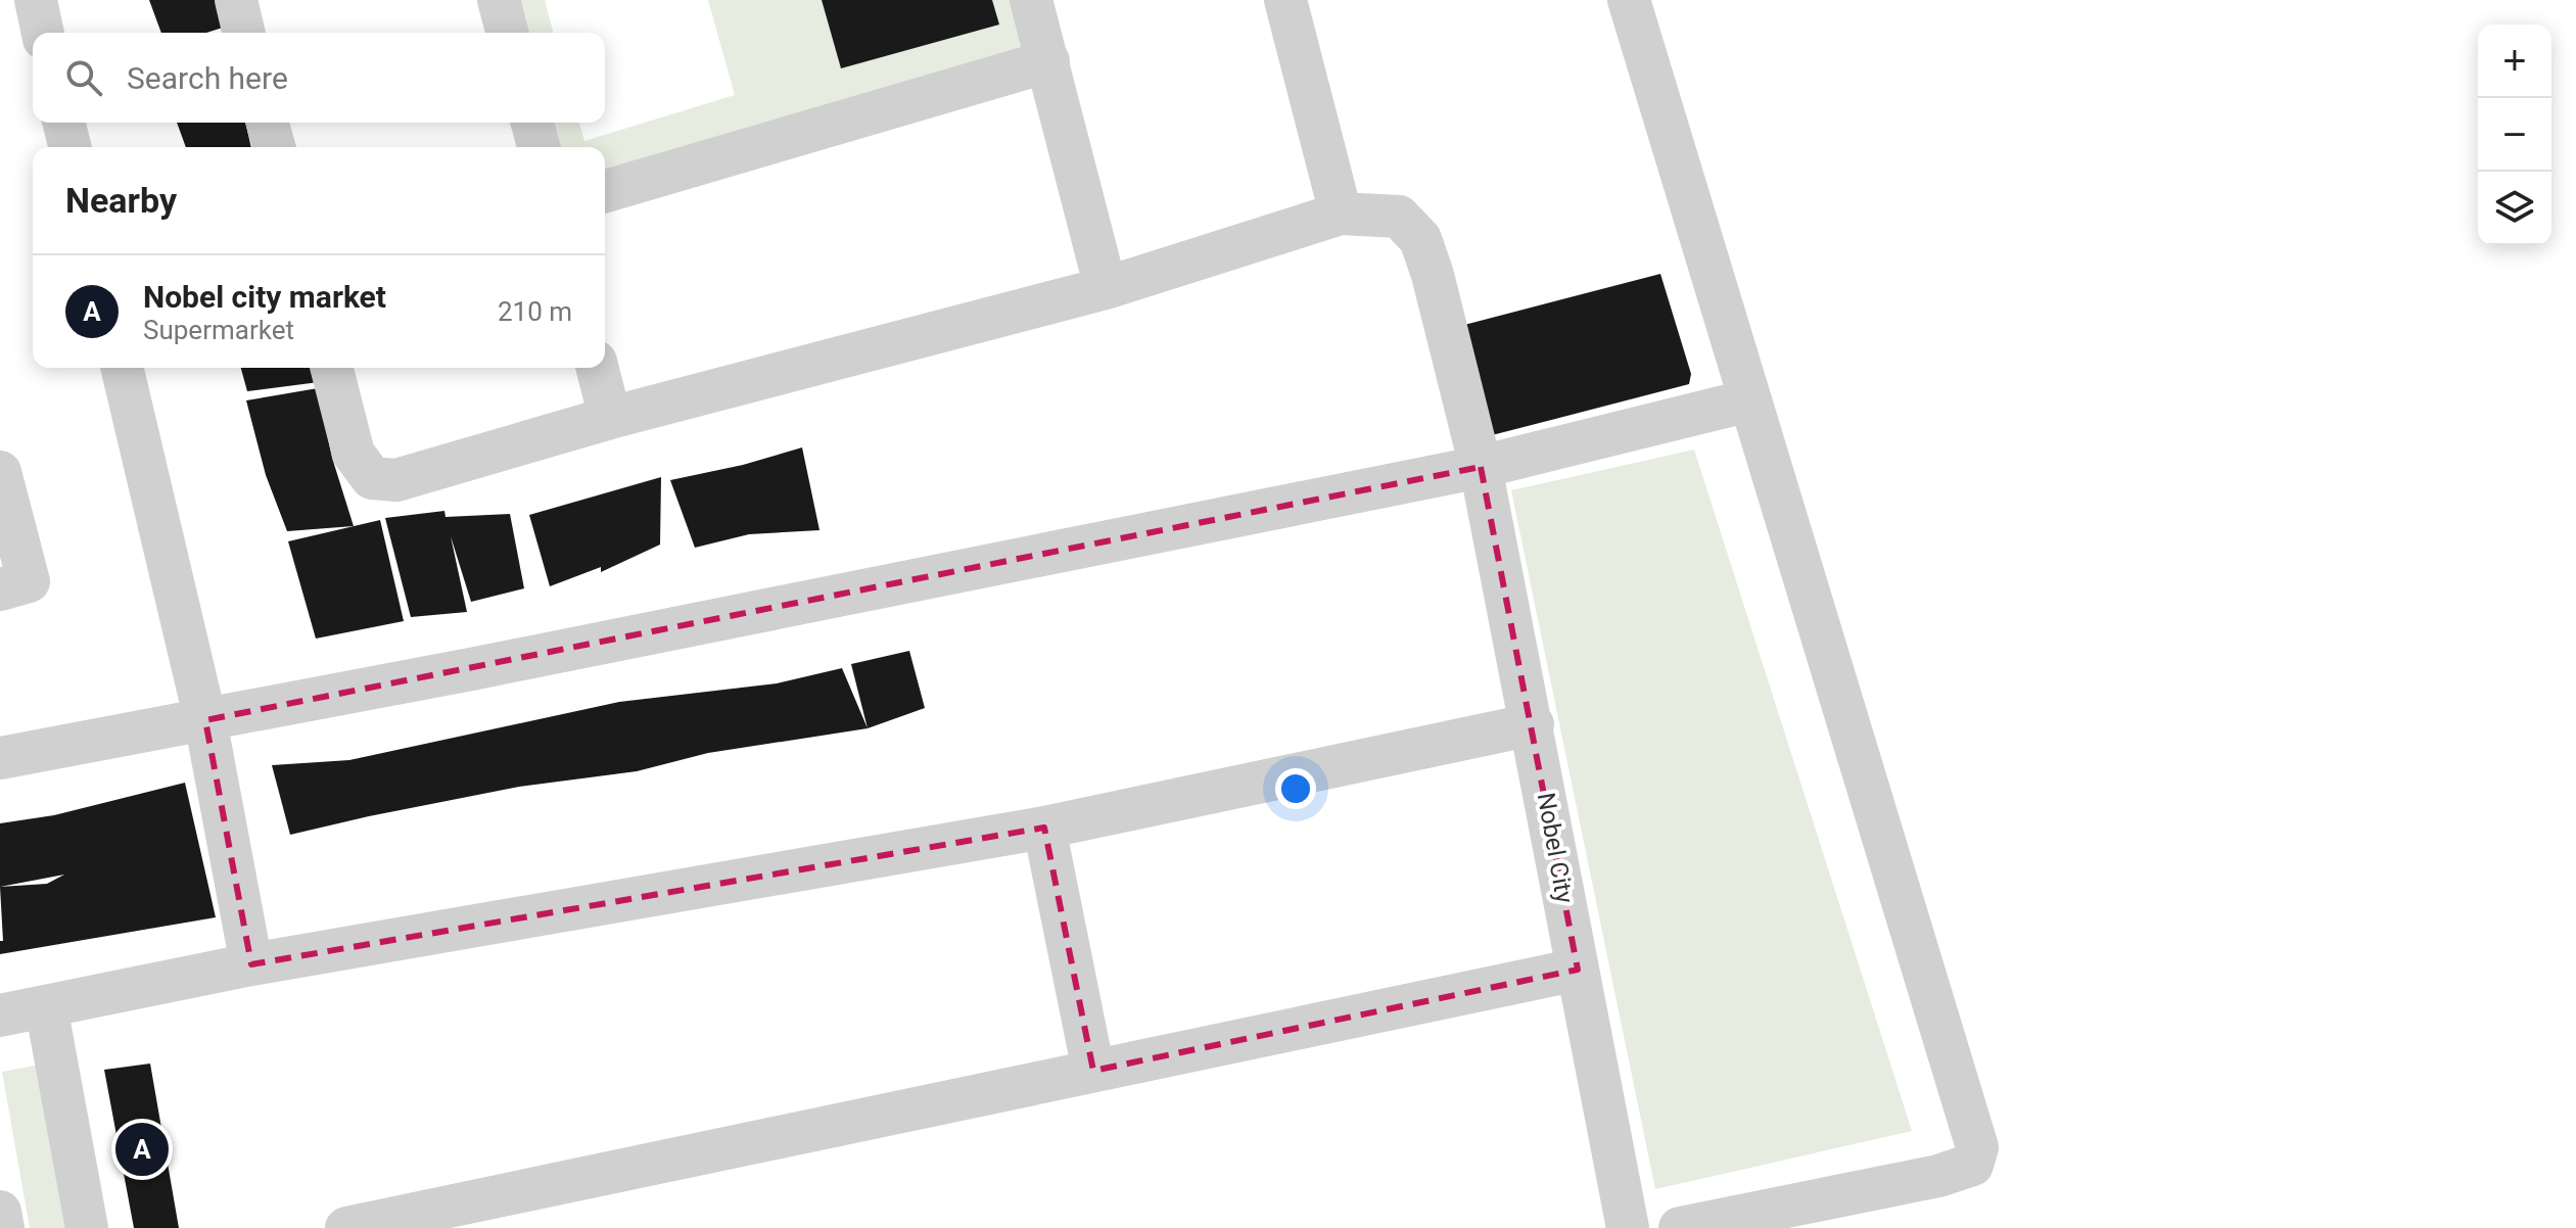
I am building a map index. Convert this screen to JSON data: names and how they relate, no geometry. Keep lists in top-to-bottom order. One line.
{"streets":{"street":["Nobel City"]},"page":{"map_buttons":["+","−"],"search":"Search here","heading":"Nearby","list":[{"mark":"A","name":"Nobel city market","note":"Supermarket","value":"210 m"}],"pins":"A"}}
